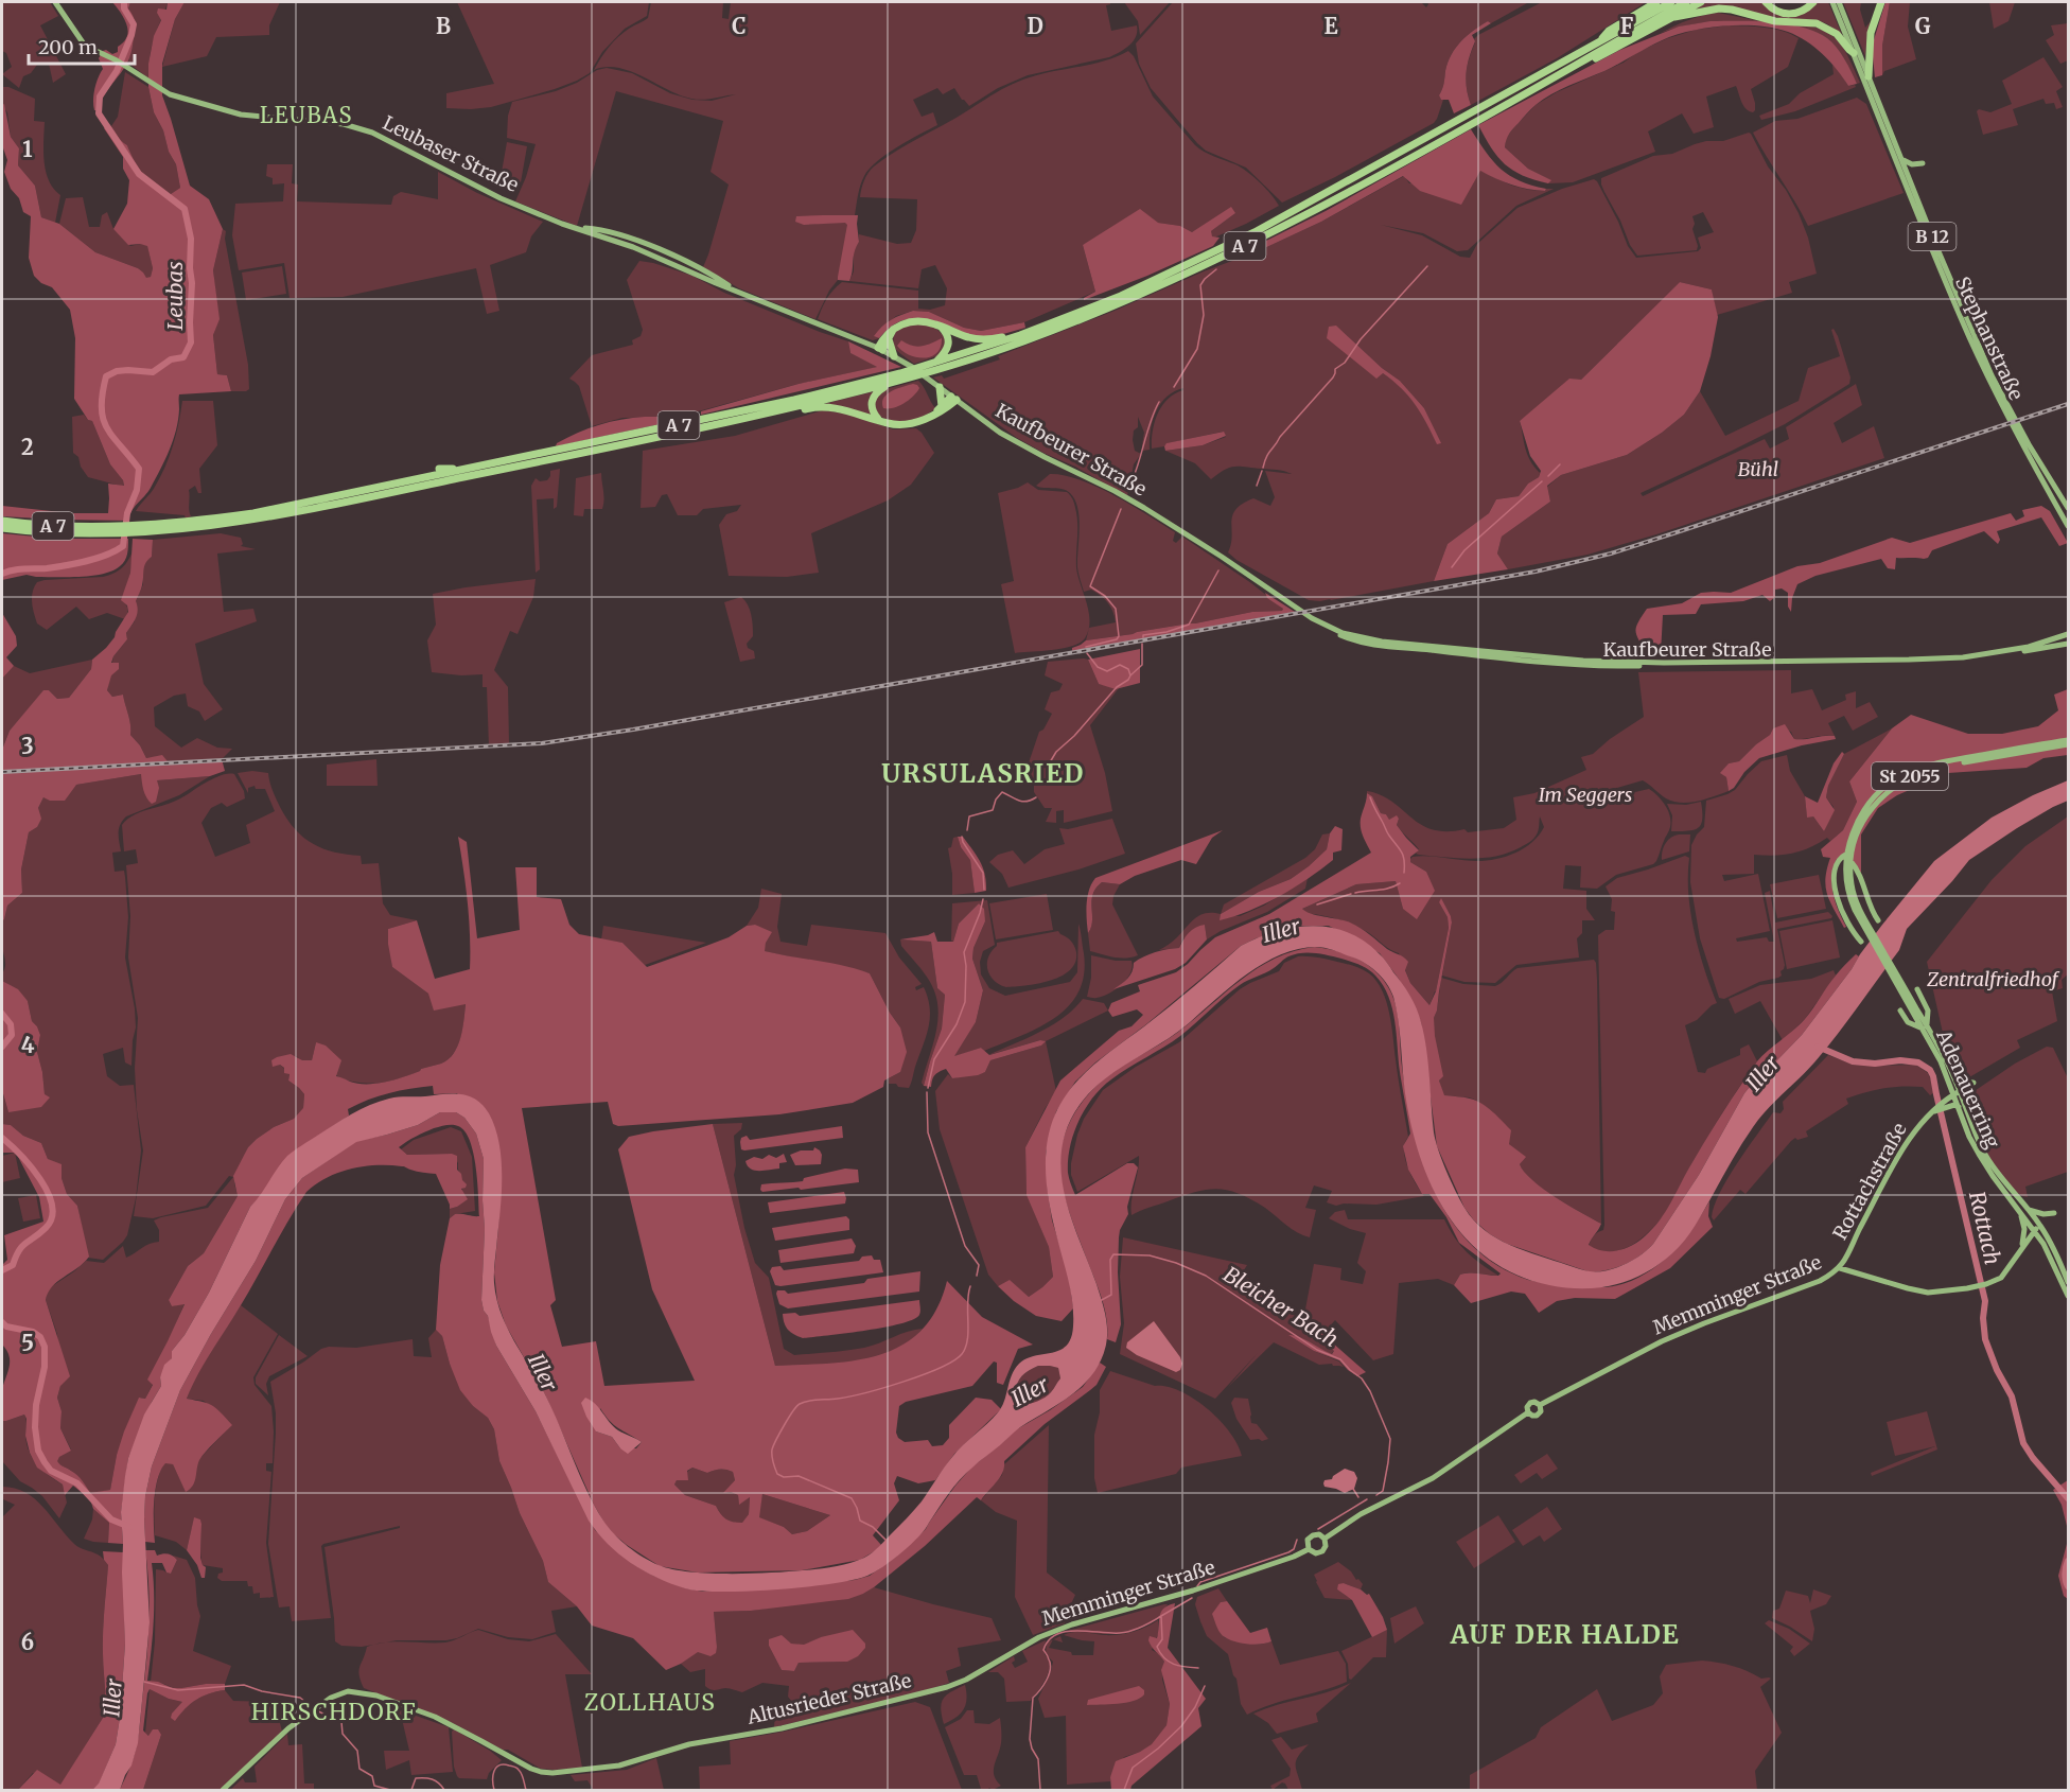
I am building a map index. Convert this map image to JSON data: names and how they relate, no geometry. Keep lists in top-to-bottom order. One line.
{"streets":{"highway":["A 7"],"main road":["Leubaser Straße","B 12","Stephanstraße","Kaufbeurer Straße","St 2055","Adenauerring","Rottachstraße","Memminger Straße","Altusrieder Straße"]},"crossings":[["Leubaser Straße","Kaufbeurer Straße"],["B 12","Stephanstraße"],["Adenauerring","Rottachstraße"],["Adenauerring","Memminger Straße"],["Rottachstraße","Memminger Straße"],["Memminger Straße","Altusrieder Straße"]],"districts":["LEUBAS","URSULASRIED","AUF DER HALDE","ZOLLHAUS","HIRSCHDORF"],"water":["Leubas","Iller","Rottach","Bleicher Bach"],"parks":["Bühl","Im Seggers","Zentralfriedhof"],"scale_bar":"200 m","grid":{"columns":["B","C","D","E","F","G"],"rows":["1","2","3","4","5","6"]}}
